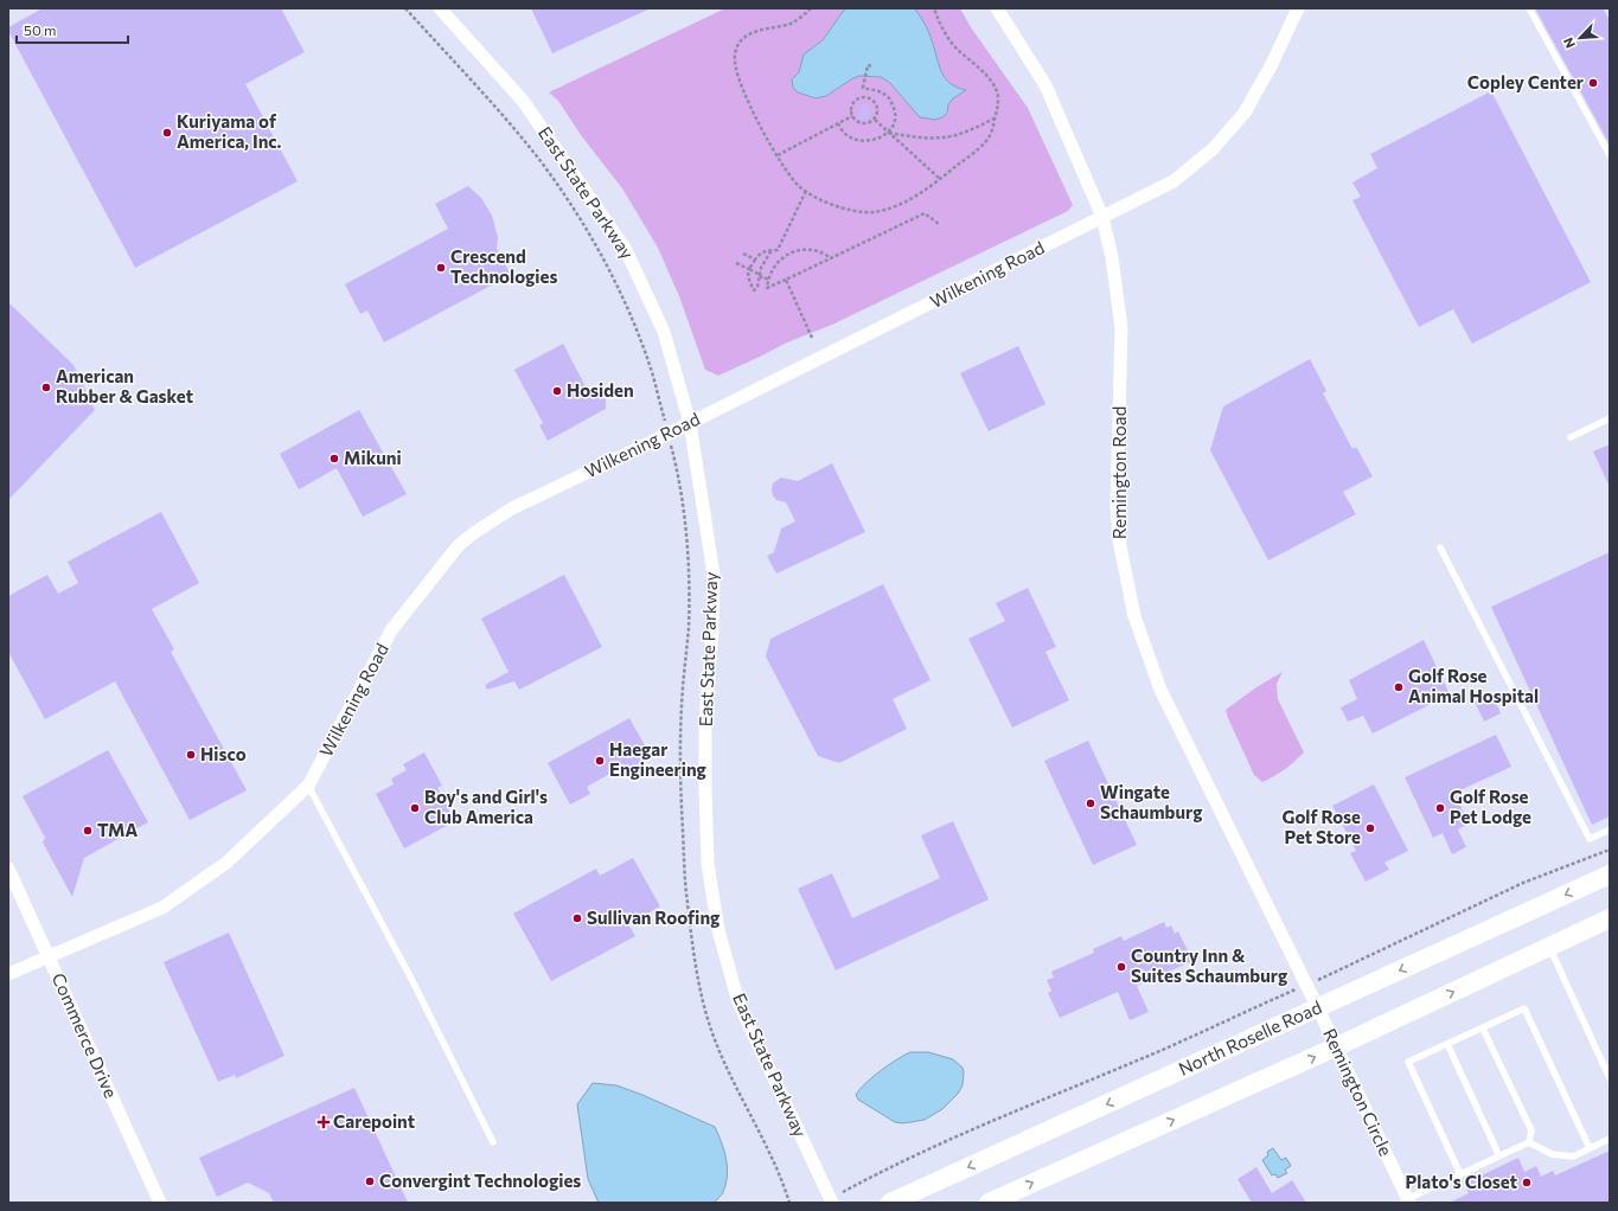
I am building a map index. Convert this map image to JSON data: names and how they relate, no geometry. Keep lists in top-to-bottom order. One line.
{"streets":{"main road":["North Roselle Road"],"street":["East State Parkway","Wilkening Road","Remington Road","Commerce Drive","Remington Circle"]},"crossings":[["East State Parkway","Wilkening Road"],["Wilkening Road","Remington Road"],["Wilkening Road","Commerce Drive"],["Remington Road","North Roselle Road"],["Remington Road","Remington Circle"],["North Roselle Road","Remington Circle"]],"places":{"other":["Copley Center","Kuriyama of America, Inc.","Crescend Technologies","American Rubber & Gasket","Hosiden","Mikuni","Golf Rose Animal Hospital","Hisco","Haegar Engineering","Wingate Schaumburg","Boy's and Girl's Club America","Golf Rose Pet Lodge","Golf Rose Pet Store","TMA","Sullivan Roofing","Country Inn & Suites Schaumburg","Convergint Technologies","Plato's Closet"],"health":["Carepoint"]},"scale_bar":"50 m","north":"bottom left"}
